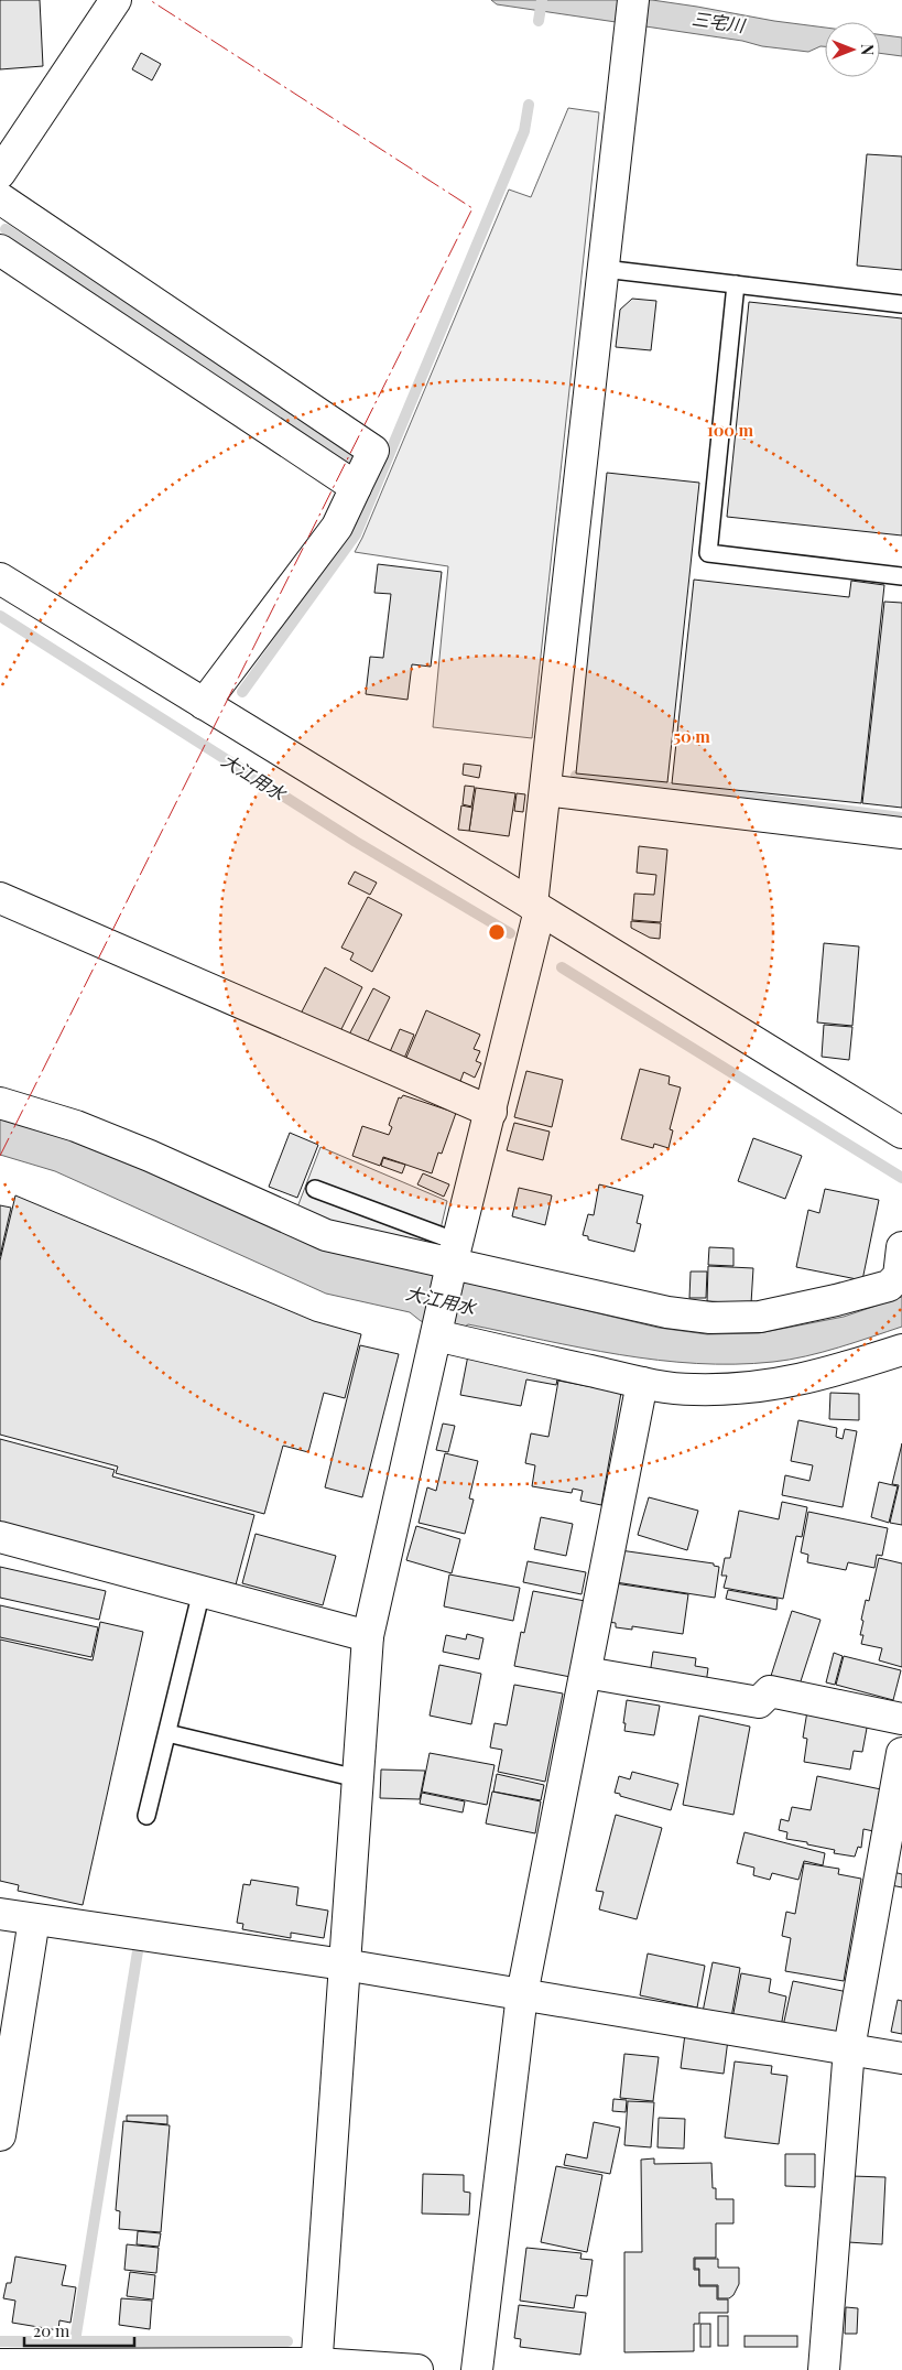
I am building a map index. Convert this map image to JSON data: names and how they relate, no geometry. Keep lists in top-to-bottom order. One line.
{"water":["三宅川","大江用水"],"scale_bar":"20 m","north":"right","rings":["100 m","50 m"]}
